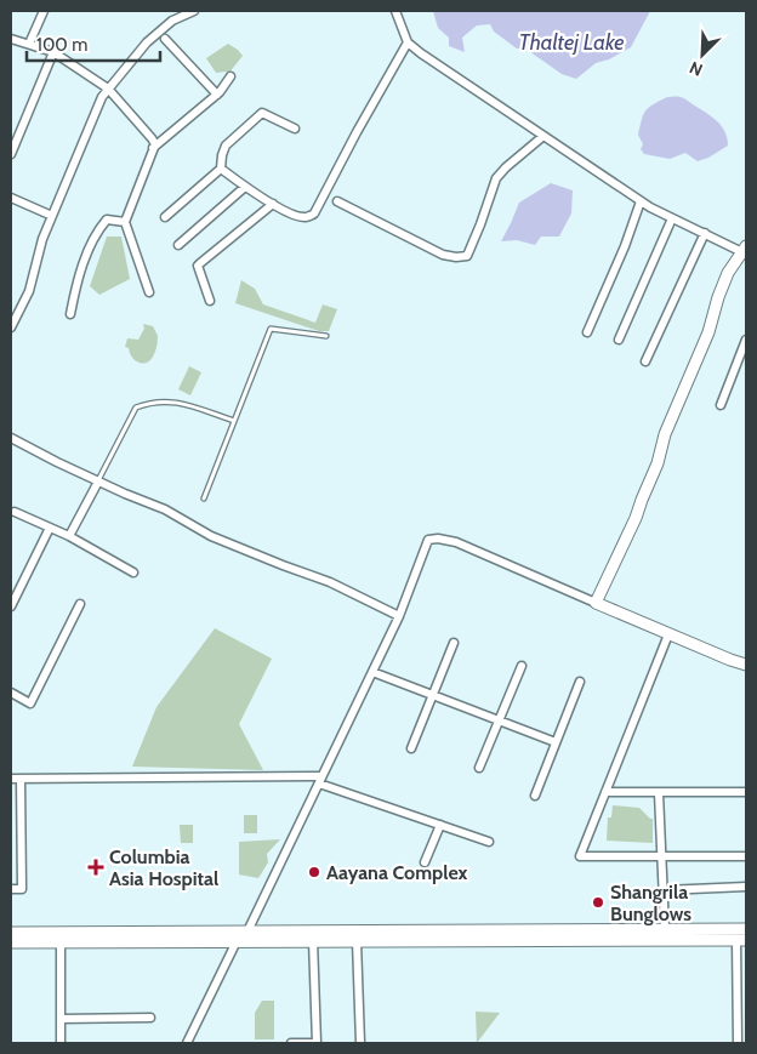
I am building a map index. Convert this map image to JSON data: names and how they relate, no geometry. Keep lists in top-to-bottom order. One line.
{"water":["Thaltej Lake"],"places":{"health":["Columbia Asia Hospital"],"other":["Aayana Complex","Shangrila Bunglows"]},"scale_bar":"100 m","north":"bottom left"}
